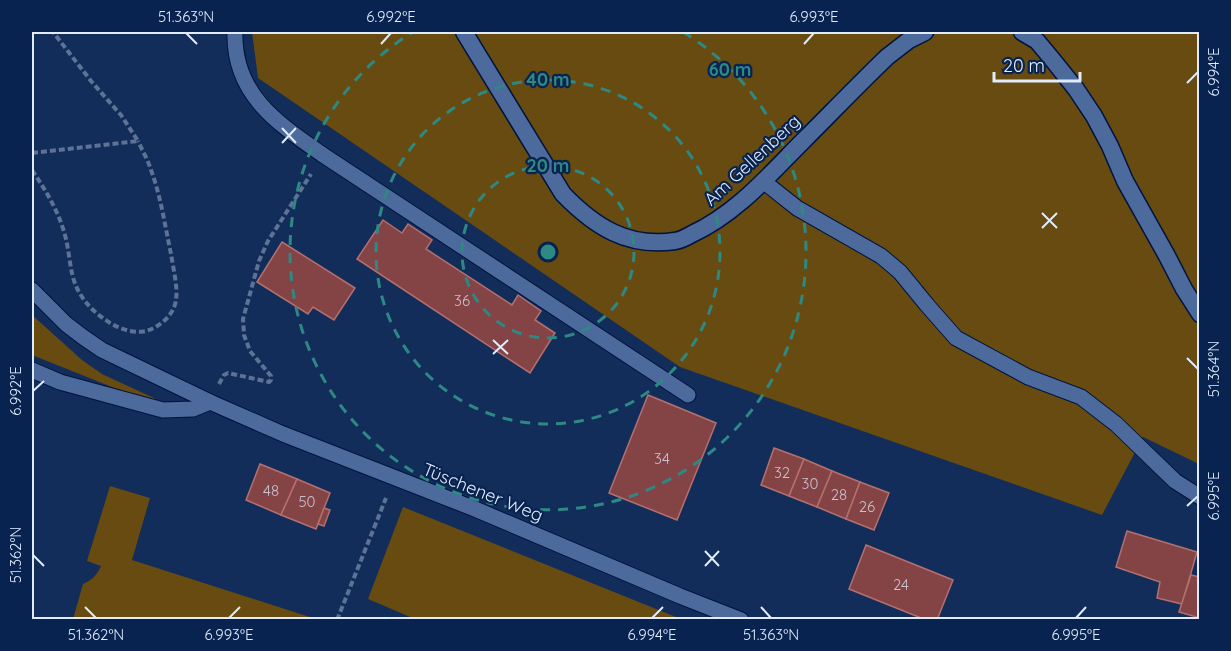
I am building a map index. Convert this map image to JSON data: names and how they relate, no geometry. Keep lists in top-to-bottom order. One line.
{"streets":{"street":["Am Gellenberg"],"lane":["Tüschener Weg"]},"house_numbers":["36","34","32","30","48","28","50","26","24"],"scale_bar":"20 m","coordinates":["51.363°N","6.992°E","6.993°E","6.994°E","51.364°N","6.995°E","51.362°N"],"rings":["60 m","40 m","20 m"]}
